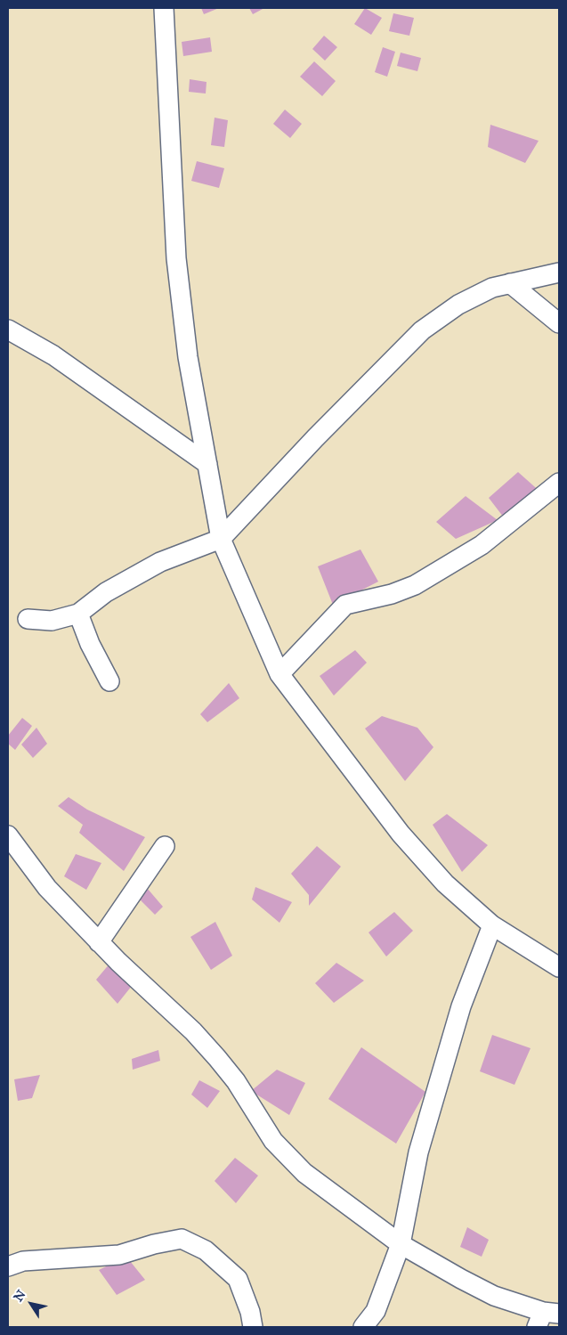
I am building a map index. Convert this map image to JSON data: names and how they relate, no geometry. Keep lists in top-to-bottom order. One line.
{"north":"top left"}
